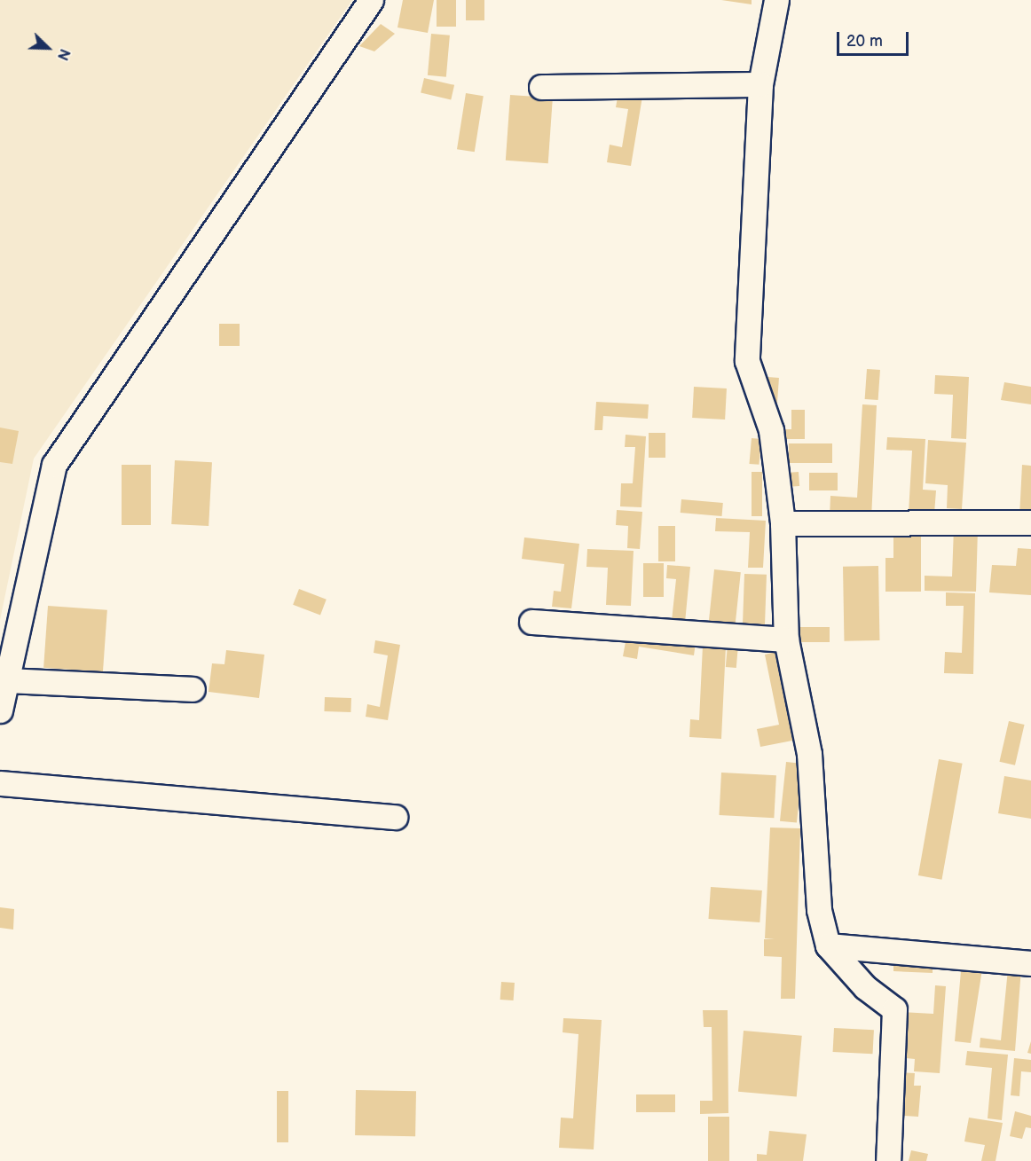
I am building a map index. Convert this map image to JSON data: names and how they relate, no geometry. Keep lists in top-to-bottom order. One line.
{"scale_bar":"20 m","north":"bottom right"}
